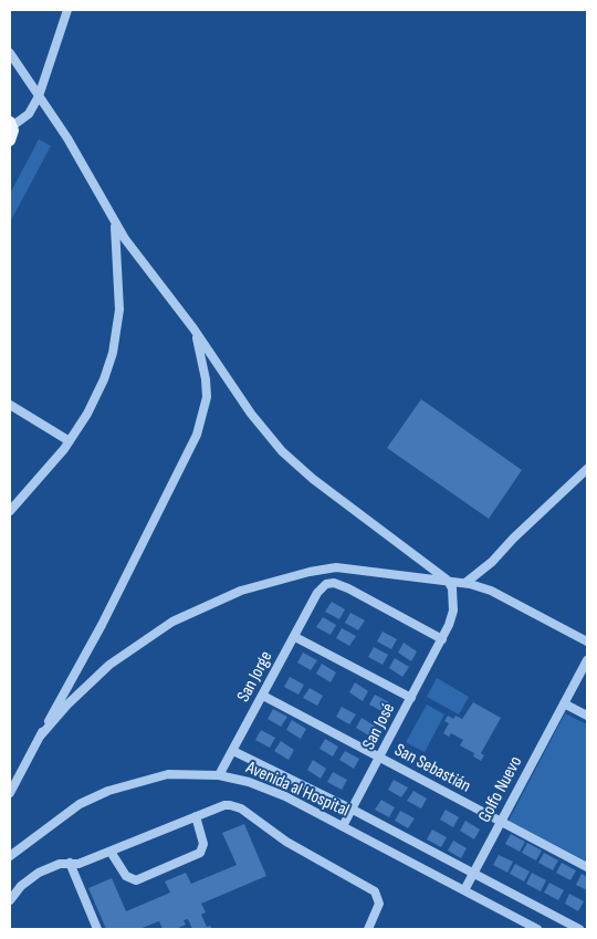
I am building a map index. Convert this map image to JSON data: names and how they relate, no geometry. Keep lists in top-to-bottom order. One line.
{"streets":{"street":["San Jorge","San José","San Sebastián","Avenida al Hospital","Golfo Nuevo"]},"crossings":[["San Jorge","San José"],["San Jorge","San Sebastián"],["San Jorge","Avenida al Hospital"],["San José","San Sebastián"],["San José","Avenida al Hospital"],["San Sebastián","Golfo Nuevo"],["Avenida al Hospital","Golfo Nuevo"]]}
